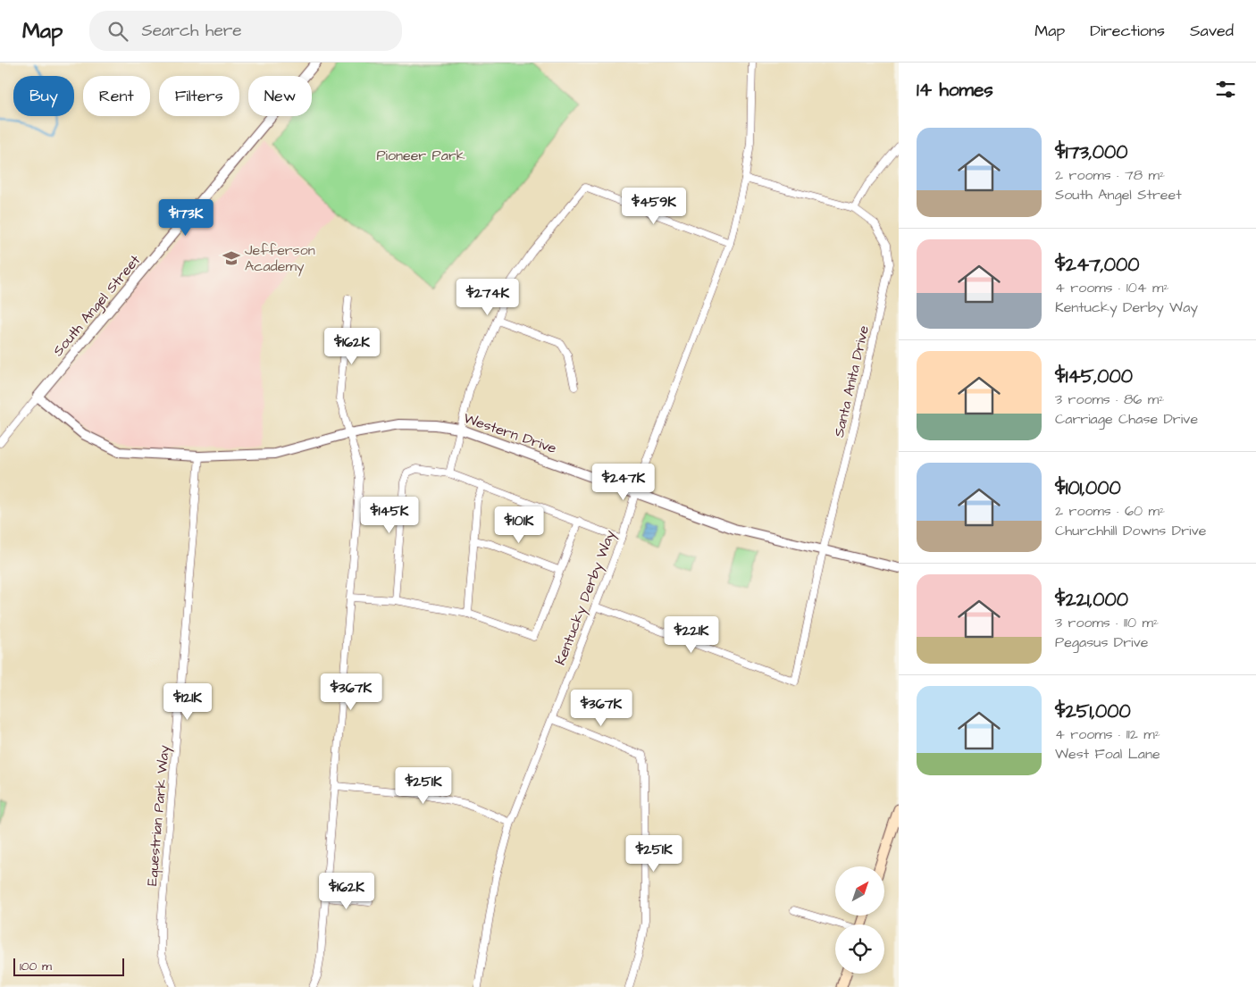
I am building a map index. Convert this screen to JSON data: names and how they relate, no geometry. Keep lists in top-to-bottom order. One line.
{"streets":{"street":["South Angel Street","Santa Anita Drive","Western Drive","Kentucky Derby Way","Equestrian Park Way"]},"crossings":[["South Angel Street","Western Drive"],["Santa Anita Drive","Western Drive"],["Santa Anita Drive","Kentucky Derby Way"],["Western Drive","Kentucky Derby Way"],["Western Drive","Equestrian Park Way"]],"parks":["Pioneer Park"],"places":{"school or university":["Jefferson Academy"]},"scale_bar":"100 m","north":"top right","page":{"header":"Map","search":"Search here","nav":["Map","Directions","Saved"],"heading":"14 homes","chip":["Buy","Rent","Filters","New"],"list":[{"name":"$173,000","note":"2 rooms · 78 m² · South Angel Street"},{"name":"$247,000","note":"4 rooms · 104 m² · Kentucky Derby Way"},{"name":"$145,000","note":"3 rooms · 86 m² · Carriage Chase Drive"},{"name":"$101,000","note":"2 rooms · 60 m² · Churchhill Downs Drive"},{"name":"$221,000","note":"3 rooms · 110 m² · Pegasus Drive"},{"name":"$251,000","note":"4 rooms · 112 m² · West Foal Lane"}],"price":["$459K","$173K","$274K","$162K","$247K","$145K","$101K","$221K","$367K","$121K","$367K","$251K","$251K","$162K"],"scale":"100 m"}}
